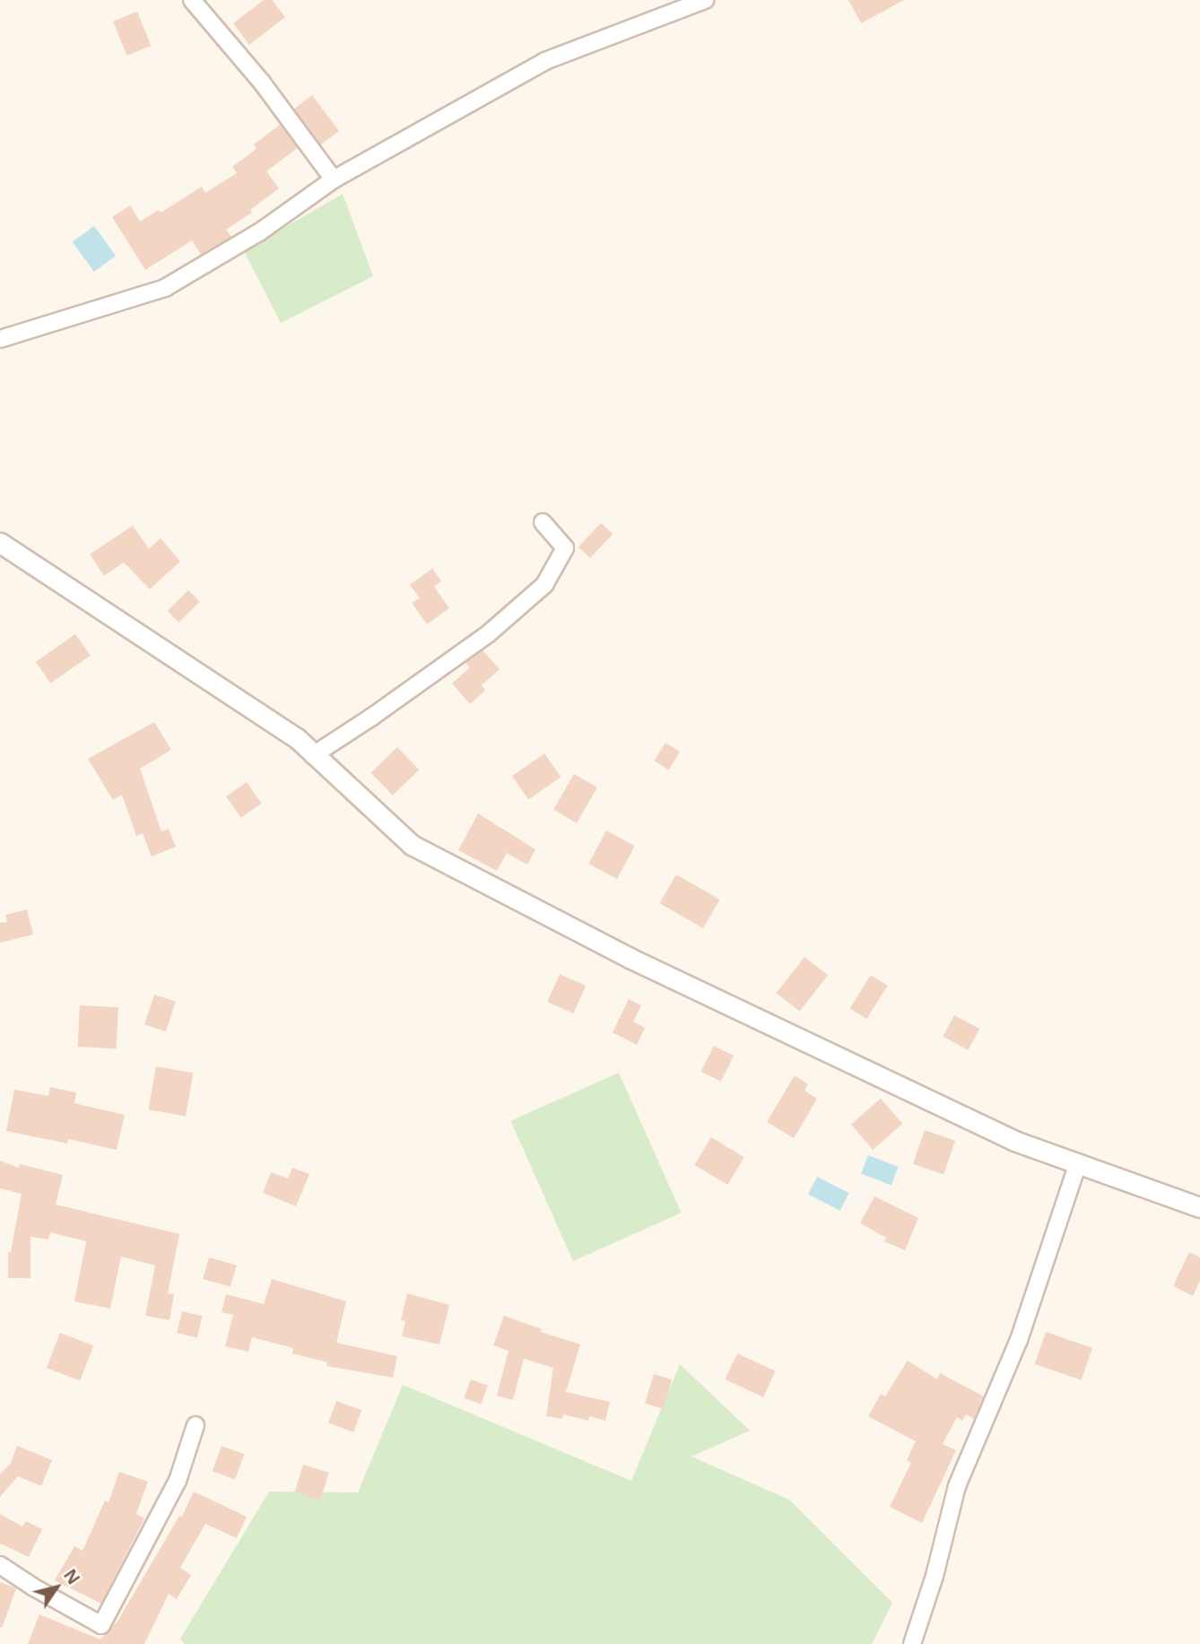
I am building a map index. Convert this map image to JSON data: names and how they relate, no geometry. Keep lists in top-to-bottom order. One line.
{"north":"top right"}
